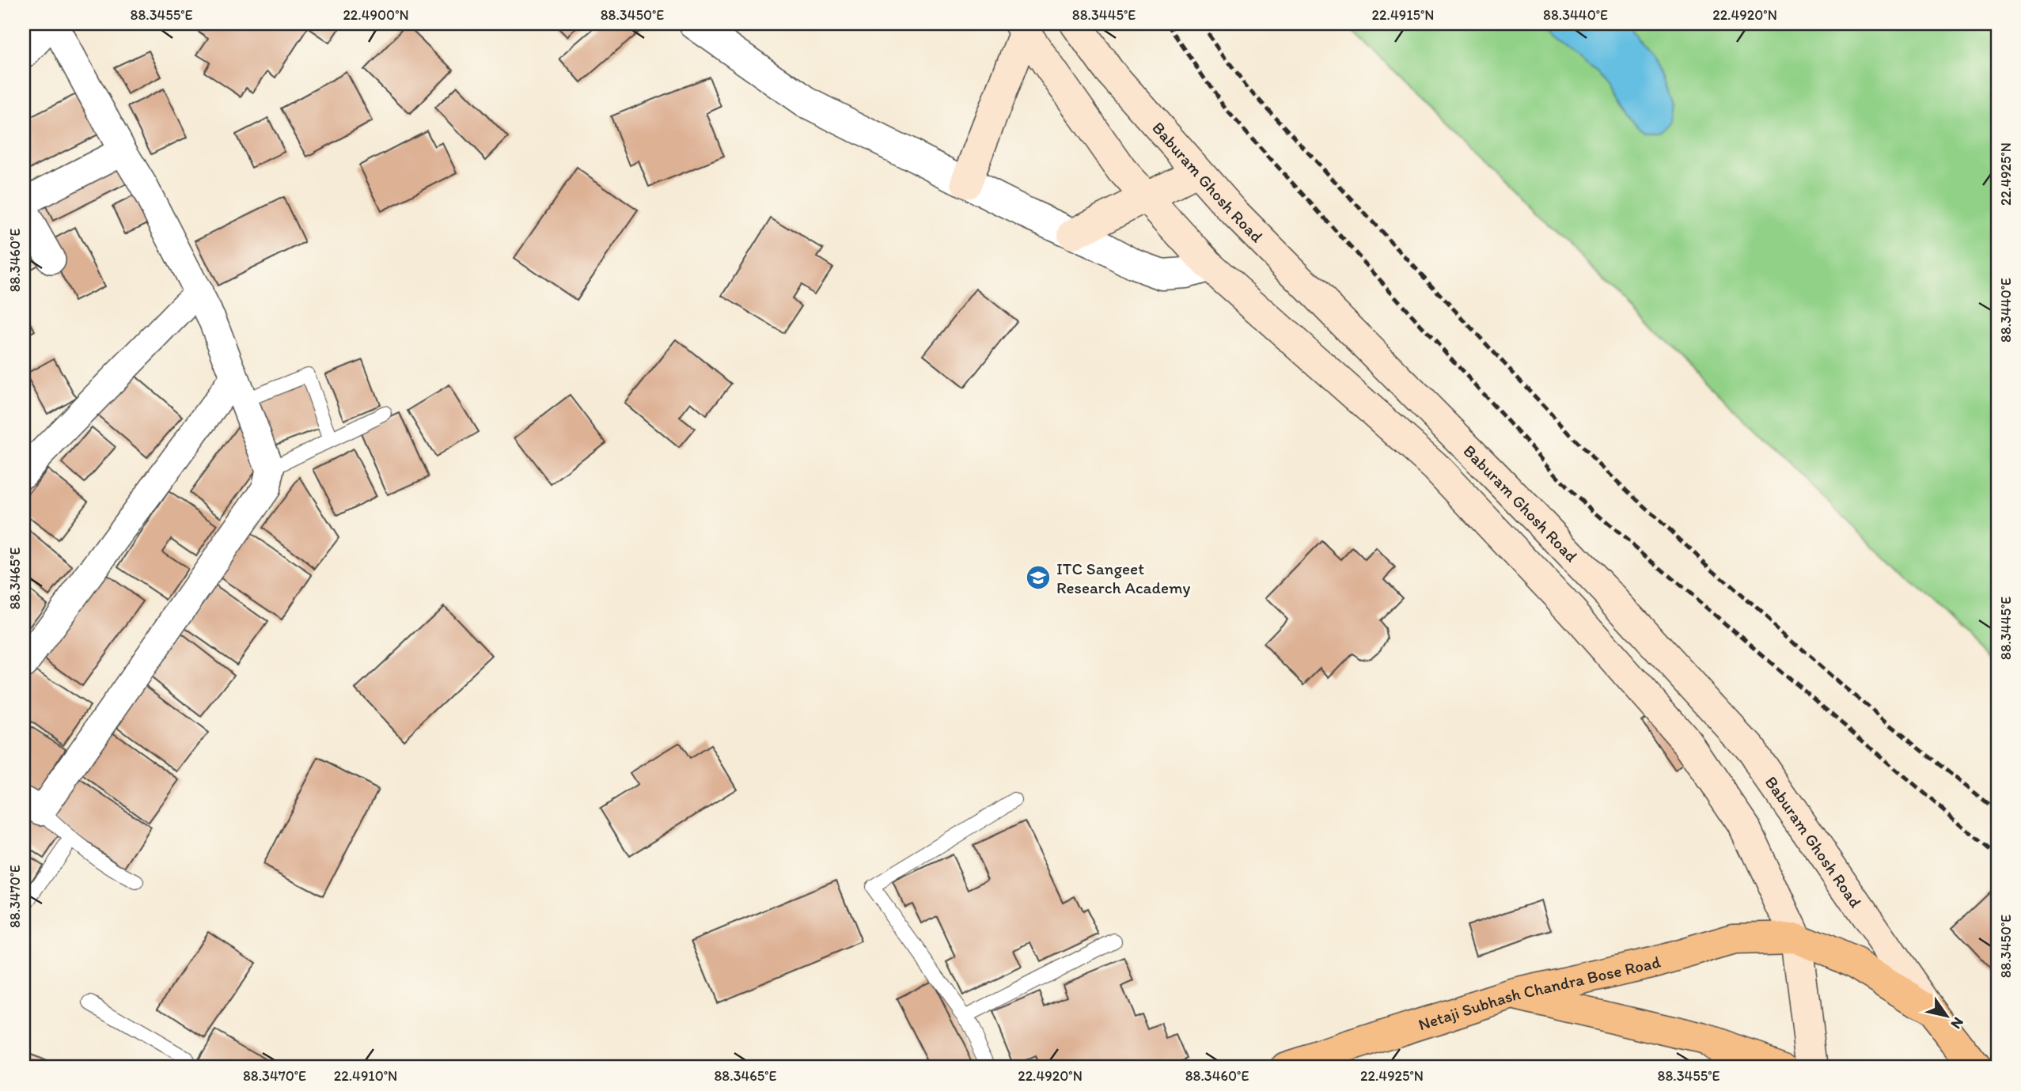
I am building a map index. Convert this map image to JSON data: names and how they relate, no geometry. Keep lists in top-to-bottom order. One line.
{"streets":{"main road":["Baburam Ghosh Road","Netaji Subhash Chandra Bose Road"]},"places":{"school or university":["ITC Sangeet Research Academy"]},"north":"bottom right","coordinates":["88.3455°E","22.4900°N","88.3450°E","88.3445°E","22.4915°N","88.3440°E","22.4920°N","22.4925°N","88.3460°E","88.3465°E","88.3470°E","22.4910°N"]}
